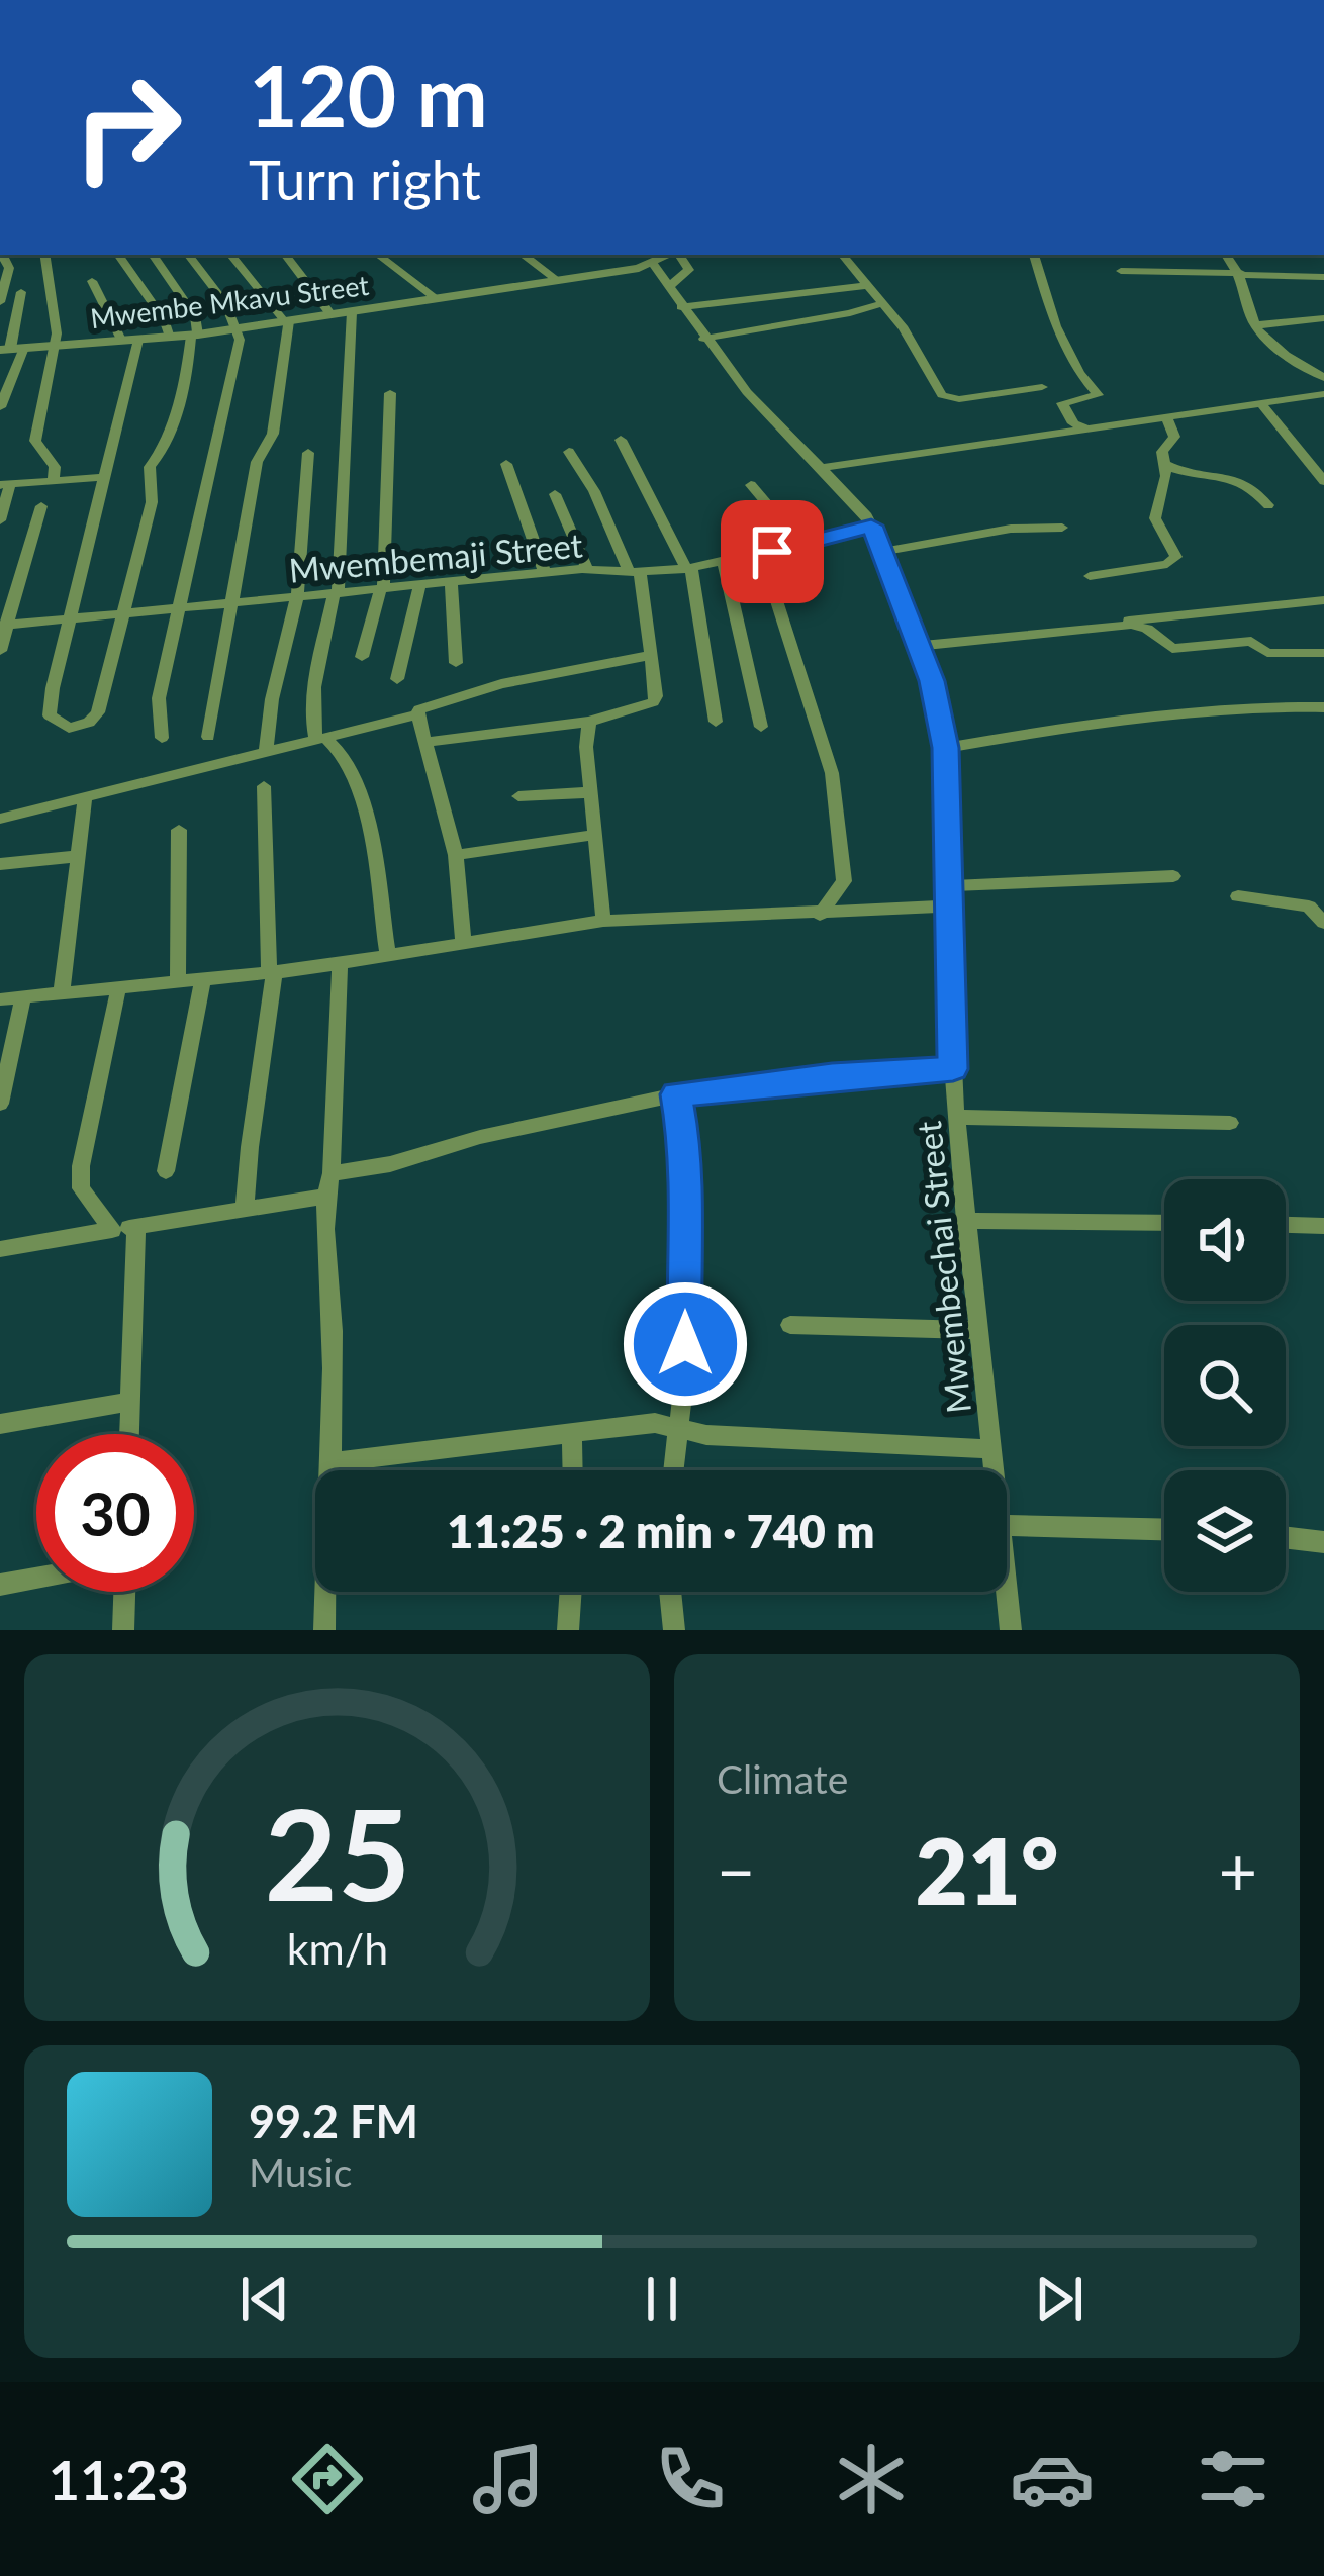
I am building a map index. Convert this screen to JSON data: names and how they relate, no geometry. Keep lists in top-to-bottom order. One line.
{"streets":{"street":["Mwembe Mkavu Street","Mwembemaji Street","Mwembechai Street"]},"crossings":[["Mwembe Mkavu Street","Mwembechai Street"],["Mwembemaji Street","Mwembechai Street"]],"page":{"turn":["120 m","Turn right"],"limit":"30","trip":"11:25 · 2 min · 740 m","tile":"Climate","heat":["−","21°","+"],"song":["99.2 FM","Music"],"tabs":"11:23","gauge":["25","km/h"]}}
